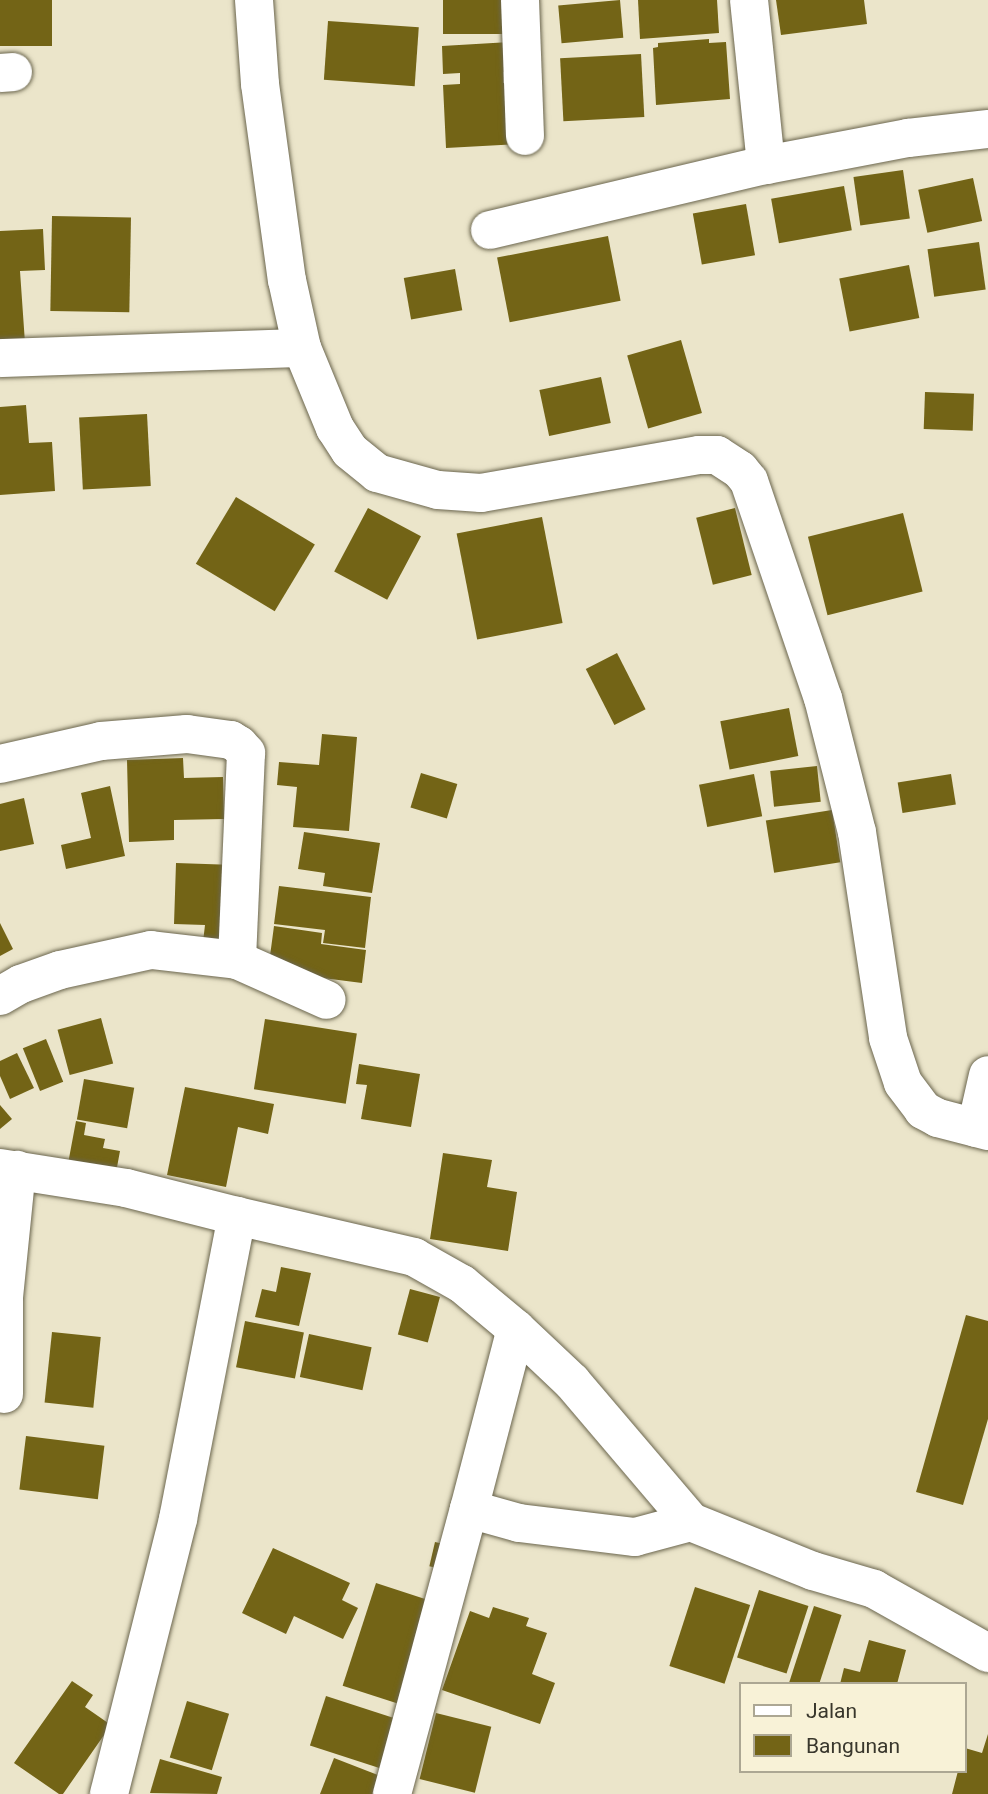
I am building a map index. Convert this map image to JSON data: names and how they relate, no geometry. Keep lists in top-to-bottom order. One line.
{"legend":["Jalan","Bangunan"]}
